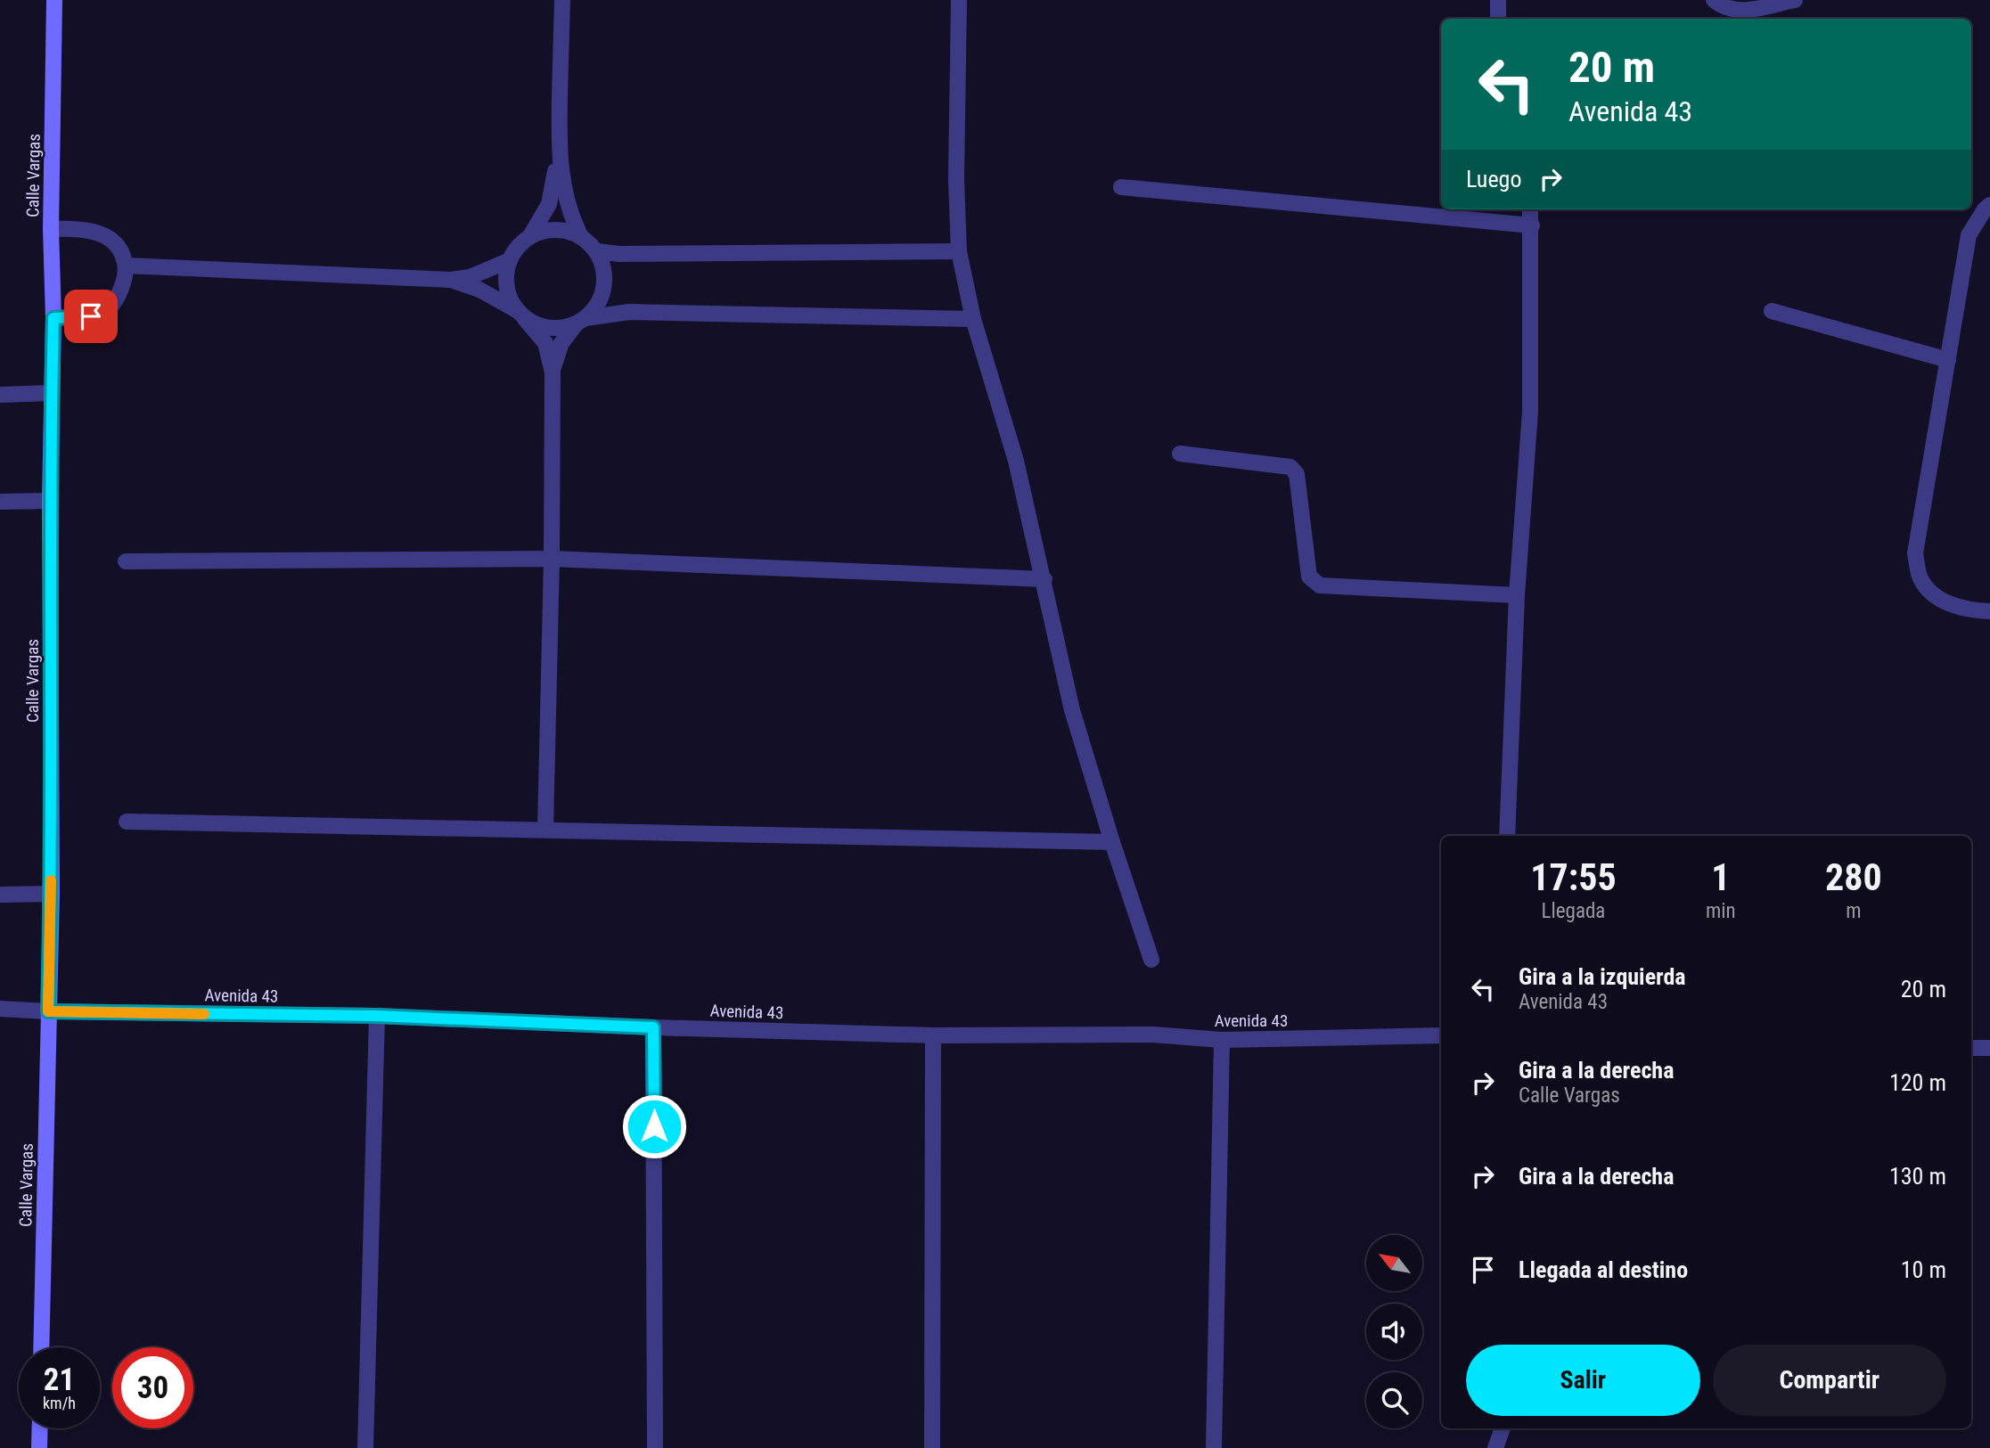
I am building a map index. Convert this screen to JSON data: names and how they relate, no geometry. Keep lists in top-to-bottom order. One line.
{"streets":{"street":["Calle Vargas","Avenida 43"]},"crossings":[["Calle Vargas","Avenida 43"]],"north":"top left","page":{"turn":["20 m","Avenida 43"],"then":"Luego","eta":["17:55","Llegada","1","min","280","m"],"list":[{"name":"Gira a la izquierda","note":"Avenida 43","value":"20 m"},{"name":"Gira a la derecha","note":"Calle Vargas","value":"120 m"},{"name":"Gira a la derecha","value":"130 m"},{"name":"Llegada al destino","value":"10 m"}],"buttons":["Salir","Compartir"],"speed":"21 km/h","limit":"30"}}
